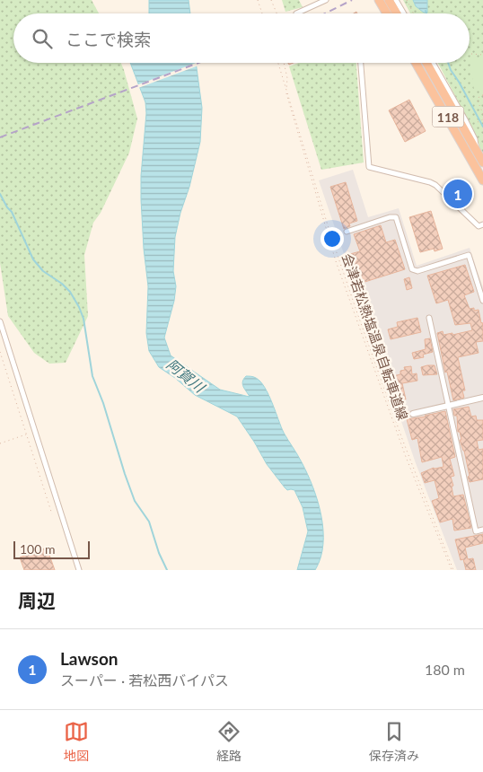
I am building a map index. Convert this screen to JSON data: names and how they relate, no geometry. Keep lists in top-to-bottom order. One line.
{"streets":{"highway":["118"]},"water":["阿賀川"],"scale_bar":"100 m","page":{"search":"ここで検索","pins":"1","scale":"100 m","heading":"周辺","list":[{"mark":"1","name":"Lawson","note":"スーパー · 若松西バイパス","value":"180 m"}],"nav":["地図","経路","保存済み"]}}
